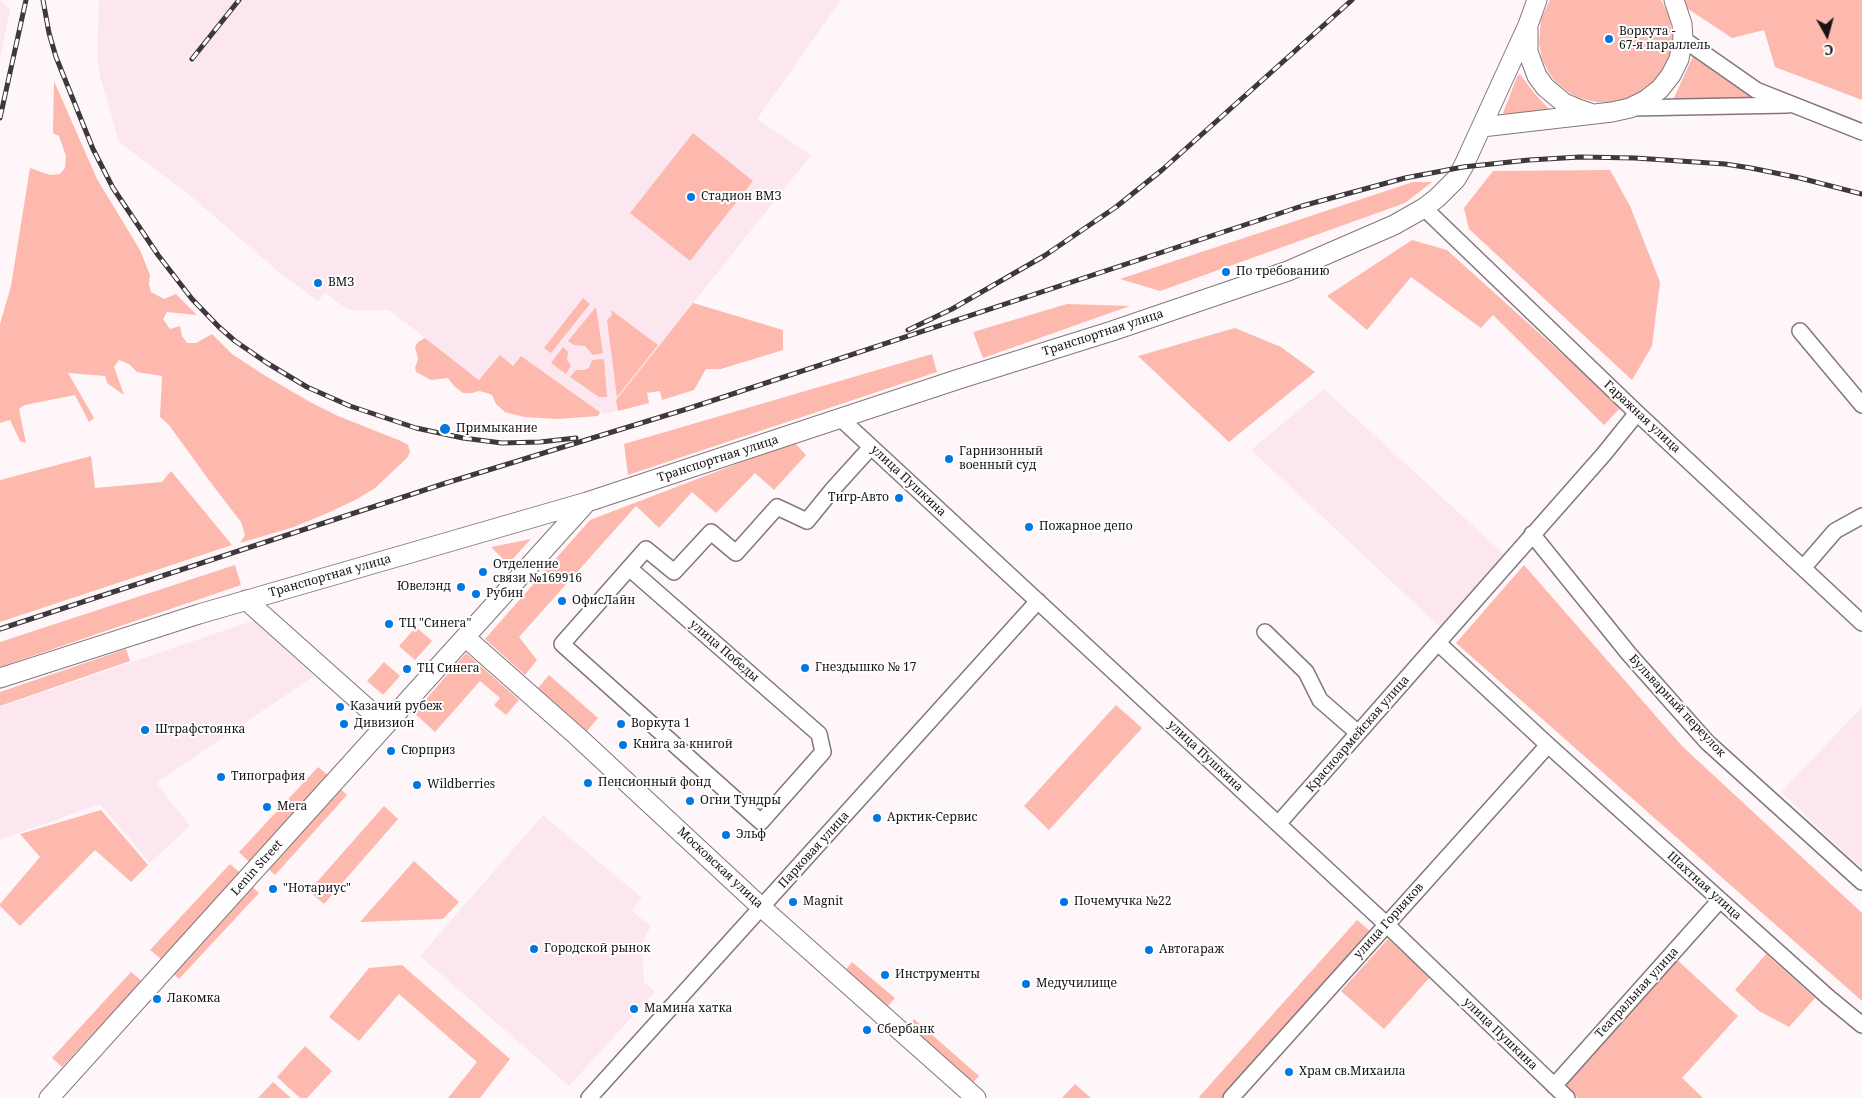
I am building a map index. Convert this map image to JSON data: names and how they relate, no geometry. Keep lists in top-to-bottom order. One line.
{"streets":{"main road":["Транспортная улица","Lenin Street","Московская улица"],"street":["Гаражная улица","улица Пушкина","улица Победы","Бульварный переулок","Красноармейская улица","Парковая улица","Шахтная улица","улица Горняков","Театральная улица"]},"crossings":[["Транспортная улица","Гаражная улица"],["Транспортная улица","улица Пушкина"],["Транспортная улица","Lenin Street"],["Гаражная улица","Красноармейская улица"],["улица Пушкина","Красноармейская улица"],["улица Пушкина","Парковая улица"],["улица Пушкина","улица Горняков"],["улица Пушкина","Театральная улица"],["Бульварный переулок","Красноармейская улица"],["Красноармейская улица","Шахтная улица"],["Парковая улица","Московская улица"],["Lenin Street","Московская улица"],["Шахтная улица","улица Горняков"],["Шахтная улица","Театральная улица"]],"places":["Воркута - 67-я параллель","Стадион ВМЗ","По требованию","ВМЗ","Примыкание","Гарнизонный военный суд","Тигр-Авто","Пожарное депо","Отделение связи №169916","Ювелэнд","Рубин","ОфисЛайн","ТЦ \"Синега\"","Гнездышко № 17","ТЦ Синега","Казачий рубеж","Дивизион","Воркута 1","Штрафстоянка","Книга за книгой","Сюрприз","Типография","Пенсионный фонд","Wildberries","Огни Тундры","Мега","Арктик-Сервис","Эльф","\"Нотариус\"","Magnit","Почемучка №22","Городской рынок","Автогараж","Инструменты","Медучилище","Лакомка","Мамина хатка","Сбербанк","Храм св.Михаила"],"north":"bottom"}
